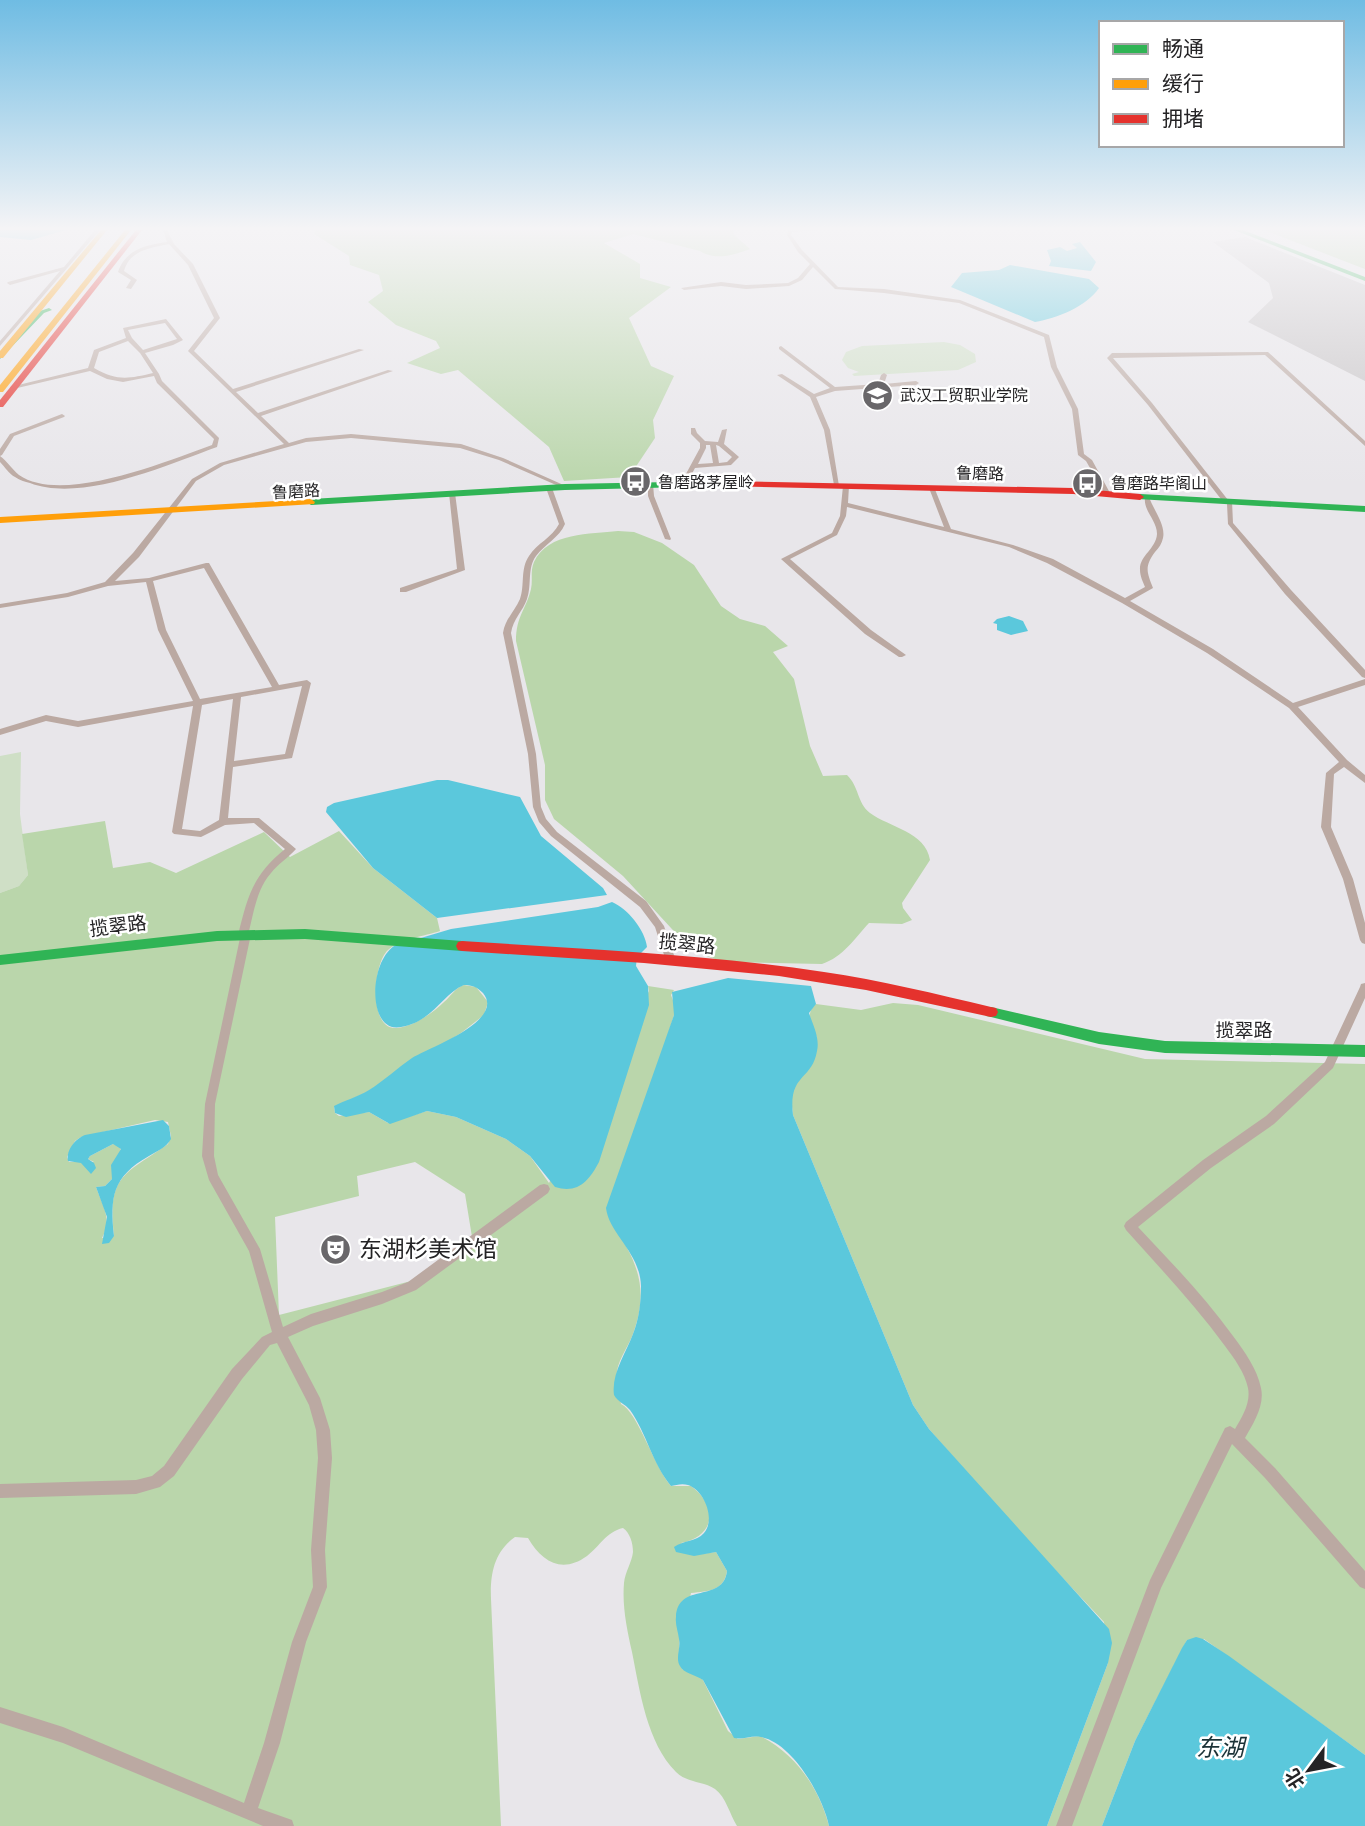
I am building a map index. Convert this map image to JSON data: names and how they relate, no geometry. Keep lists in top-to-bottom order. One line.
{"streets":{"main road":["鲁磨路","揽翠路"]},"water":["东湖"],"places":{"school or university":["武汉工贸职业学院"],"bus stop":["鲁磨路茅屋岭","鲁磨路毕阁山"],"theatre":["东湖杉美术馆"]},"legend":["畅通","缓行","拥堵"],"north":"bottom left"}
